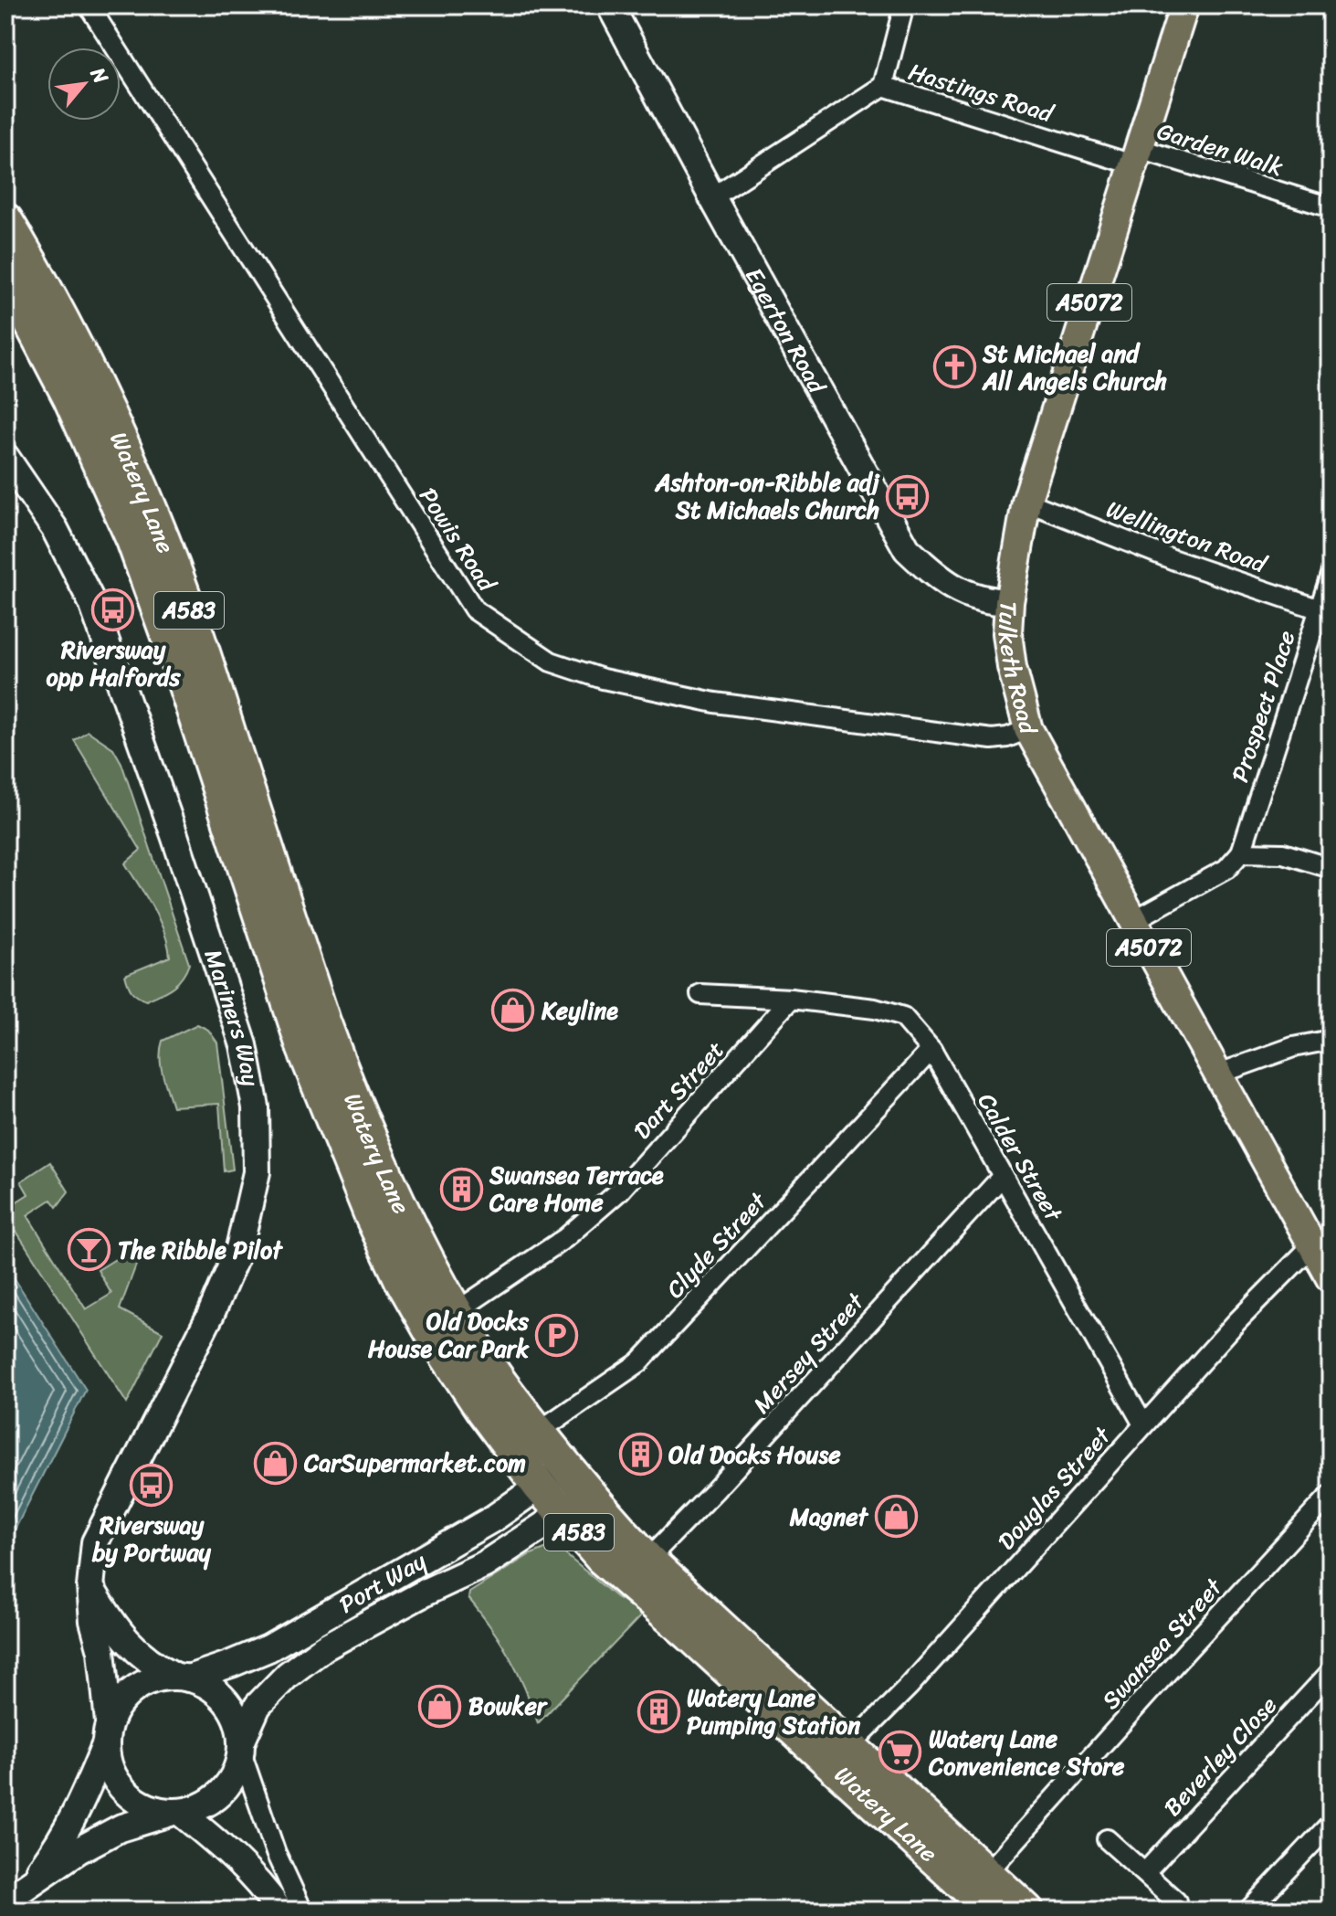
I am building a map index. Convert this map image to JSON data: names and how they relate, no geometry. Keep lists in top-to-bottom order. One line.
{"streets":{"highway":["Watery Lane","A583"],"main road":["A5072","Tulketh Road"],"street":["Hastings Road","Garden Walk","Egerton Road","Wellington Road","Powis Road","Prospect Place","Mariners Way","Dart Street","Calder Street","Clyde Street","Mersey Street","Douglas Street","Port Way","Swansea Street","Beverley Close"]},"crossings":[["Hastings Road","Garden Walk"],["Hastings Road","Egerton Road"],["Hastings Road","Tulketh Road"],["Garden Walk","Tulketh Road"],["Egerton Road","Tulketh Road"],["Watery Lane","Dart Street"],["Watery Lane","Clyde Street"],["Watery Lane","Mersey Street"],["Watery Lane","Douglas Street"],["Watery Lane","Port Way"],["Watery Lane","Swansea Street"],["Wellington Road","Tulketh Road"],["Wellington Road","Prospect Place"],["Powis Road","Tulketh Road"],["Tulketh Road","Douglas Street"],["Mariners Way","Port Way"],["Dart Street","Calder Street"],["Calder Street","Clyde Street"],["Calder Street","Mersey Street"],["Calder Street","Douglas Street"]],"places":{"church":["St Michael and All Angels Church"],"bus stop":["Ashton-on-Ribble adj St Michaels Church","Riversway opp Halfords","Riversway by Portway"],"shop":["Keyline","CarSupermarket.com","Magnet","Bowker"],"building":["Swansea Terrace Care Home","Old Docks House","Watery Lane Pumping Station"],"bar":["The Ribble Pilot"],"parking":["Old Docks House Car Park"],"supermarket":["Watery Lane Convenience Store"]},"north":"top right"}
